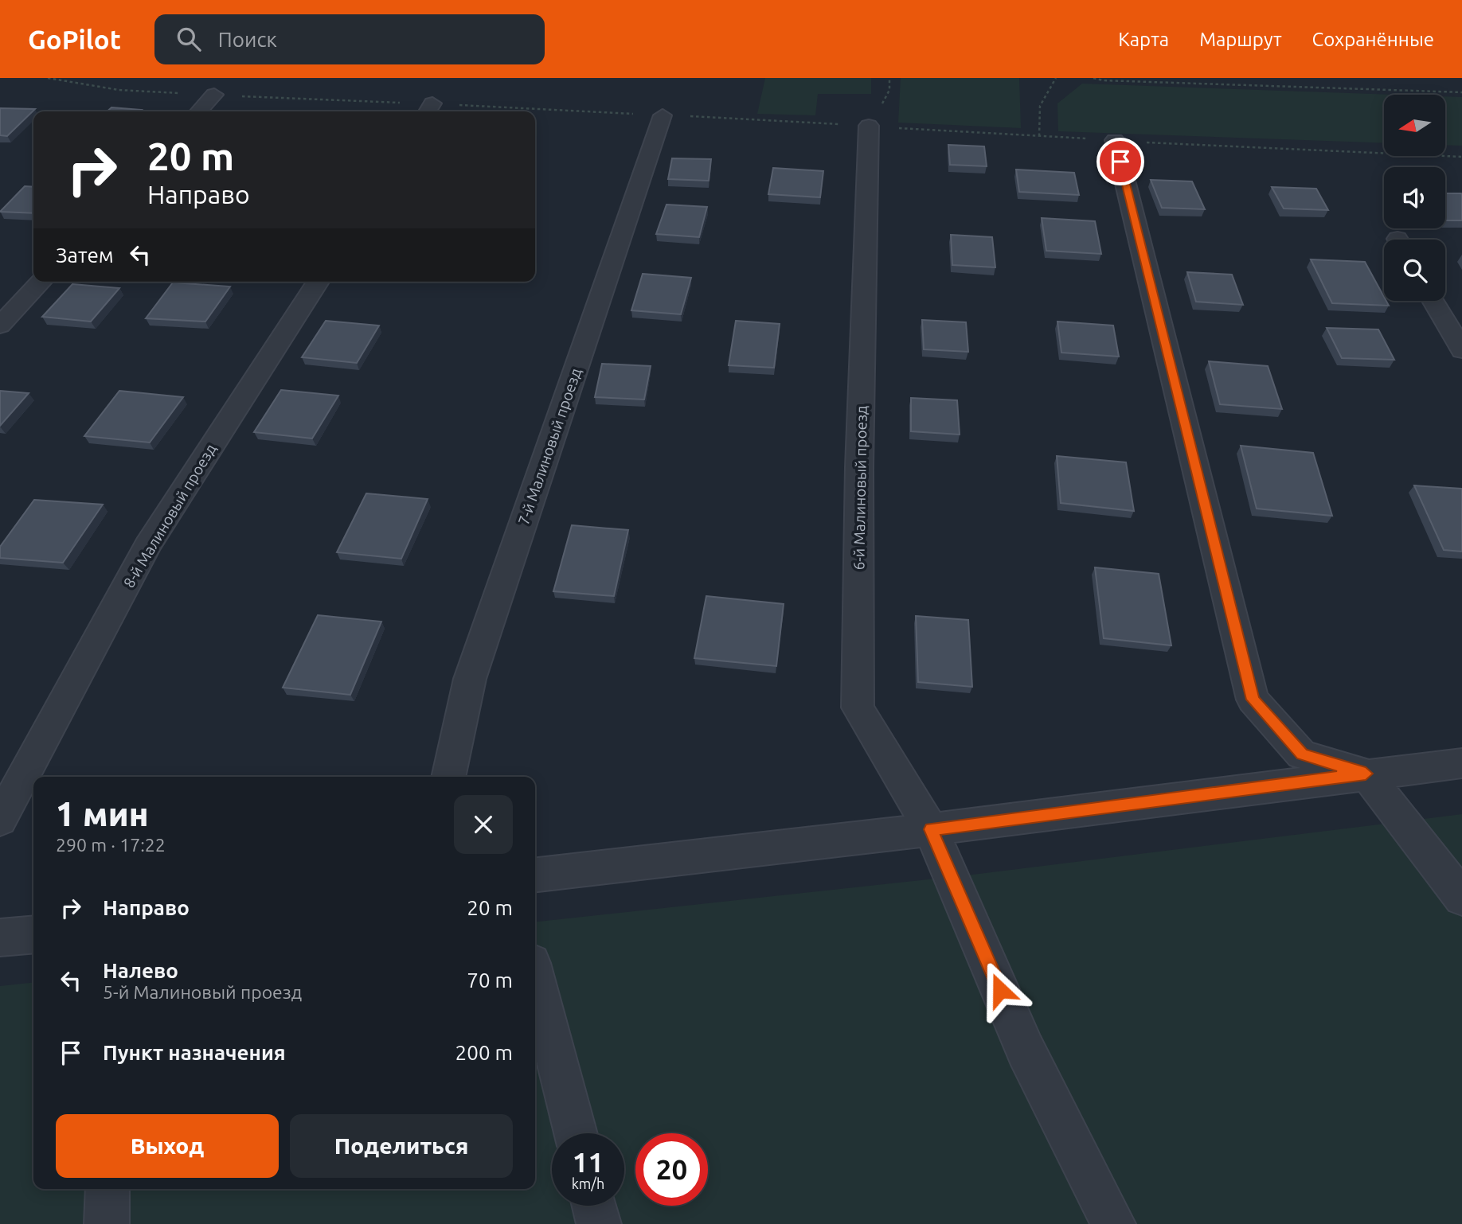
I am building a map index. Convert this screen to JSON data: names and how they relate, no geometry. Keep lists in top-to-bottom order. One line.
{"streets":{"street":["7-й Малиновый проезд","6-й Малиновый проезд","8-й Малиновый проезд"]},"north":"left","page":{"header":"GoPilot","search":"Поиск","nav":["Карта","Маршрут","Сохранённые"],"turn":["20 m","Направо"],"then":"Затем","heading":["1 мин","290 m · 17:22"],"list":[{"name":"Направо","value":"20 m"},{"name":"Налево","note":"5-й Малиновый проезд","value":"70 m"},{"name":"Пункт назначения","value":"200 m"}],"buttons":["Выход","Поделиться"],"speed":"11 km/h","limit":"20"}}
